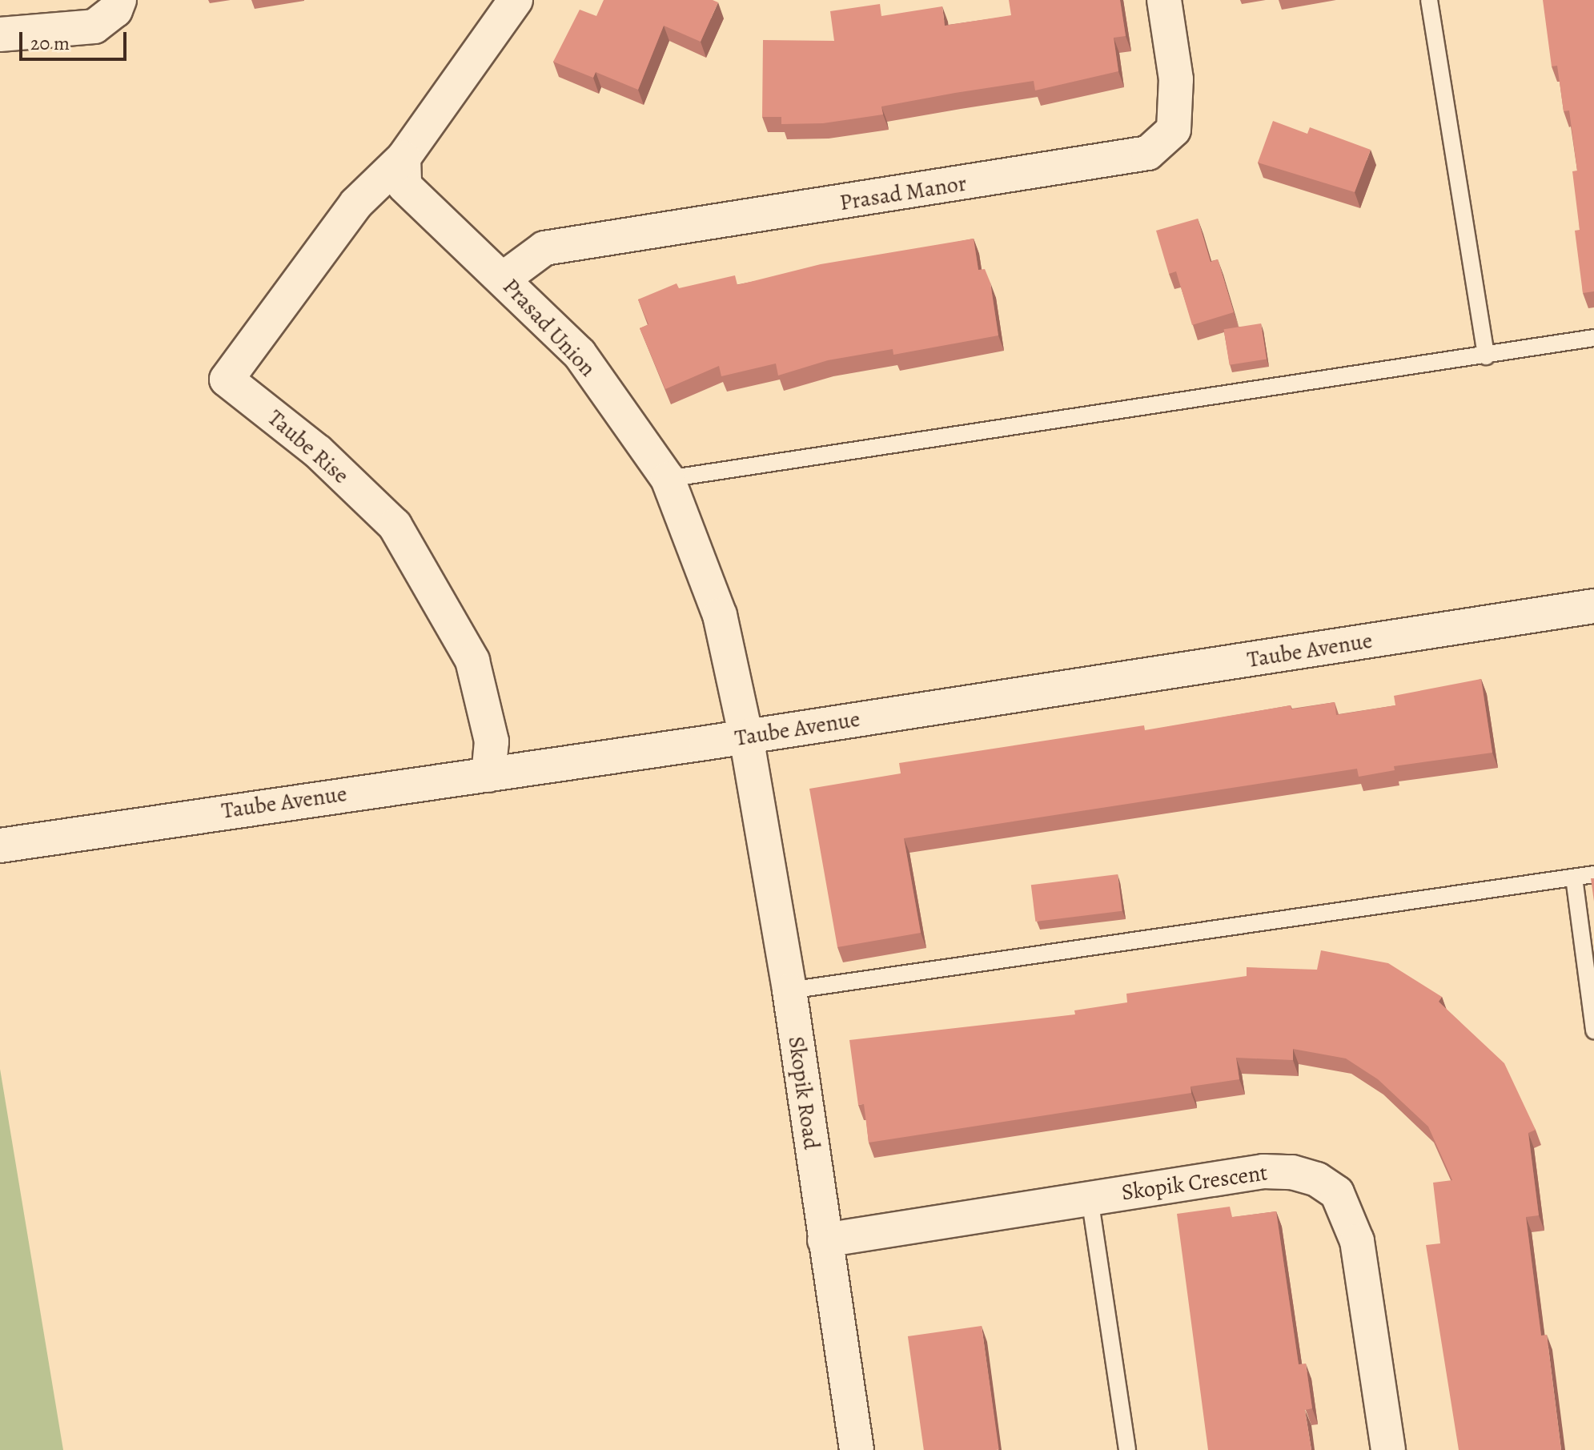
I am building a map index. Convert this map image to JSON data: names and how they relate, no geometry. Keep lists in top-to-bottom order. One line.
{"streets":{"street":["Prasad Manor","Prasad Union","Taube Rise","Taube Avenue","Skopik Road","Skopik Crescent"]},"crossings":[["Prasad Manor","Prasad Union"],["Prasad Union","Taube Rise"],["Prasad Union","Taube Avenue"],["Prasad Union","Skopik Road"],["Taube Rise","Taube Avenue"],["Taube Avenue","Skopik Road"],["Skopik Road","Skopik Crescent"]],"scale_bar":"20 m"}
